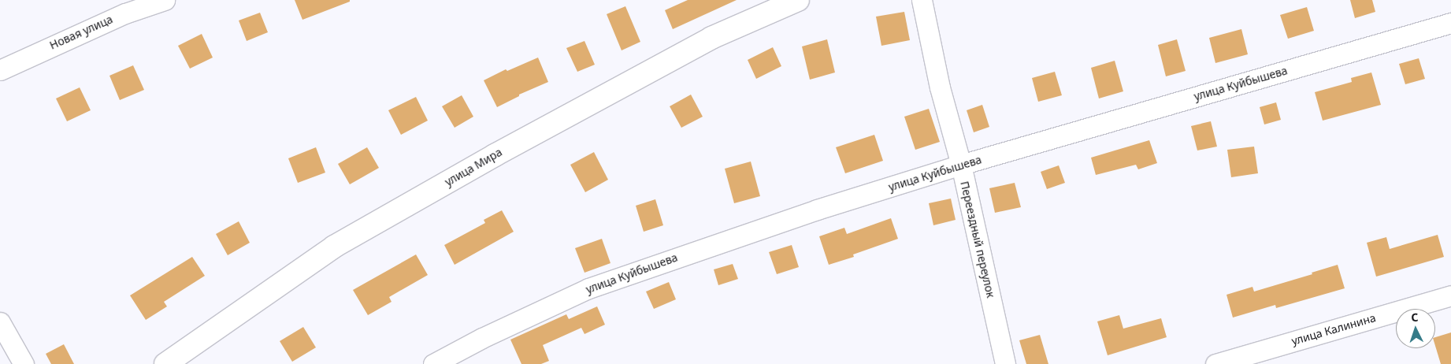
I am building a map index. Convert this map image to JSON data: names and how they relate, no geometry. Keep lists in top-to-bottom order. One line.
{"streets":{"street":["Новая улица","улица Куйбышева","улица Мира","Переездный переулок","улица Калинина"]},"crossings":[["улица Куйбышева","Переездный переулок"]],"north":"top"}
